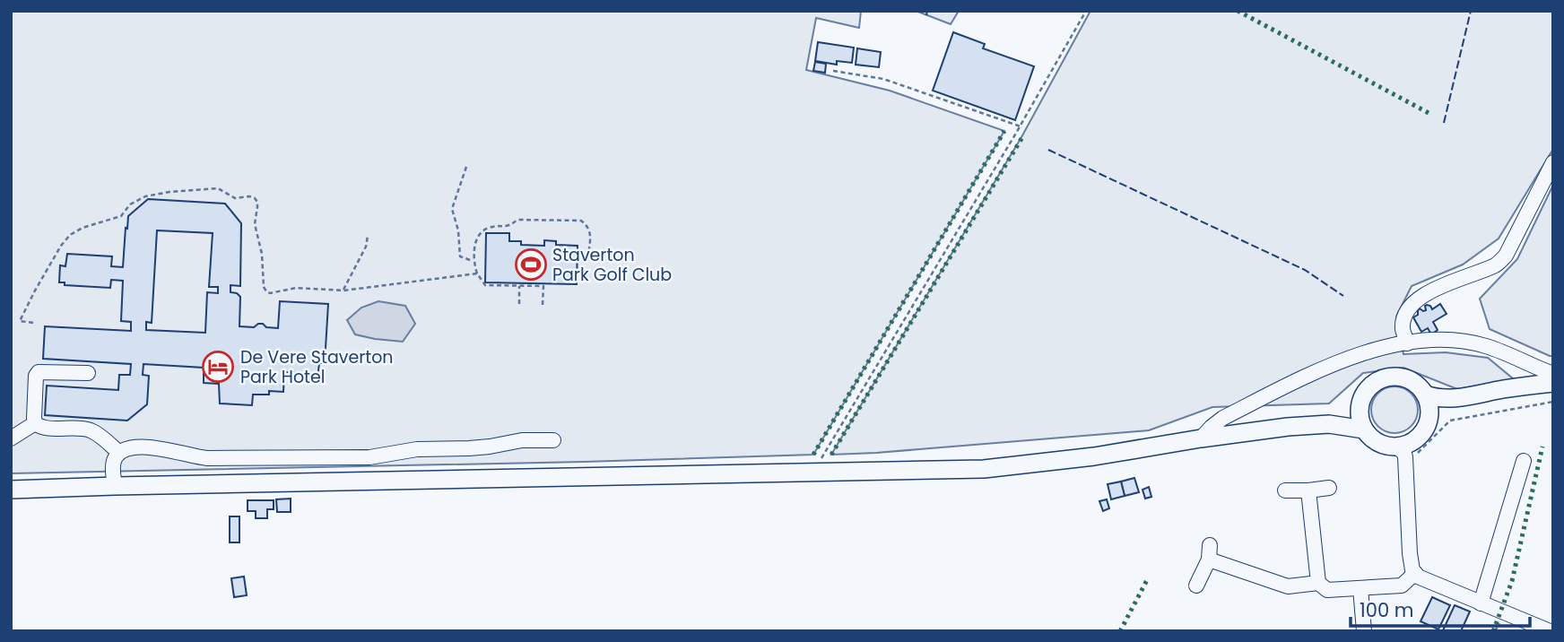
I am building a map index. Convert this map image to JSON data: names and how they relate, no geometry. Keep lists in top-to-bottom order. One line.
{"places":{"sports":["Staverton Park Golf Club"],"hotel":["De Vere Staverton Park Hotel"]},"scale_bar":"100 m"}
